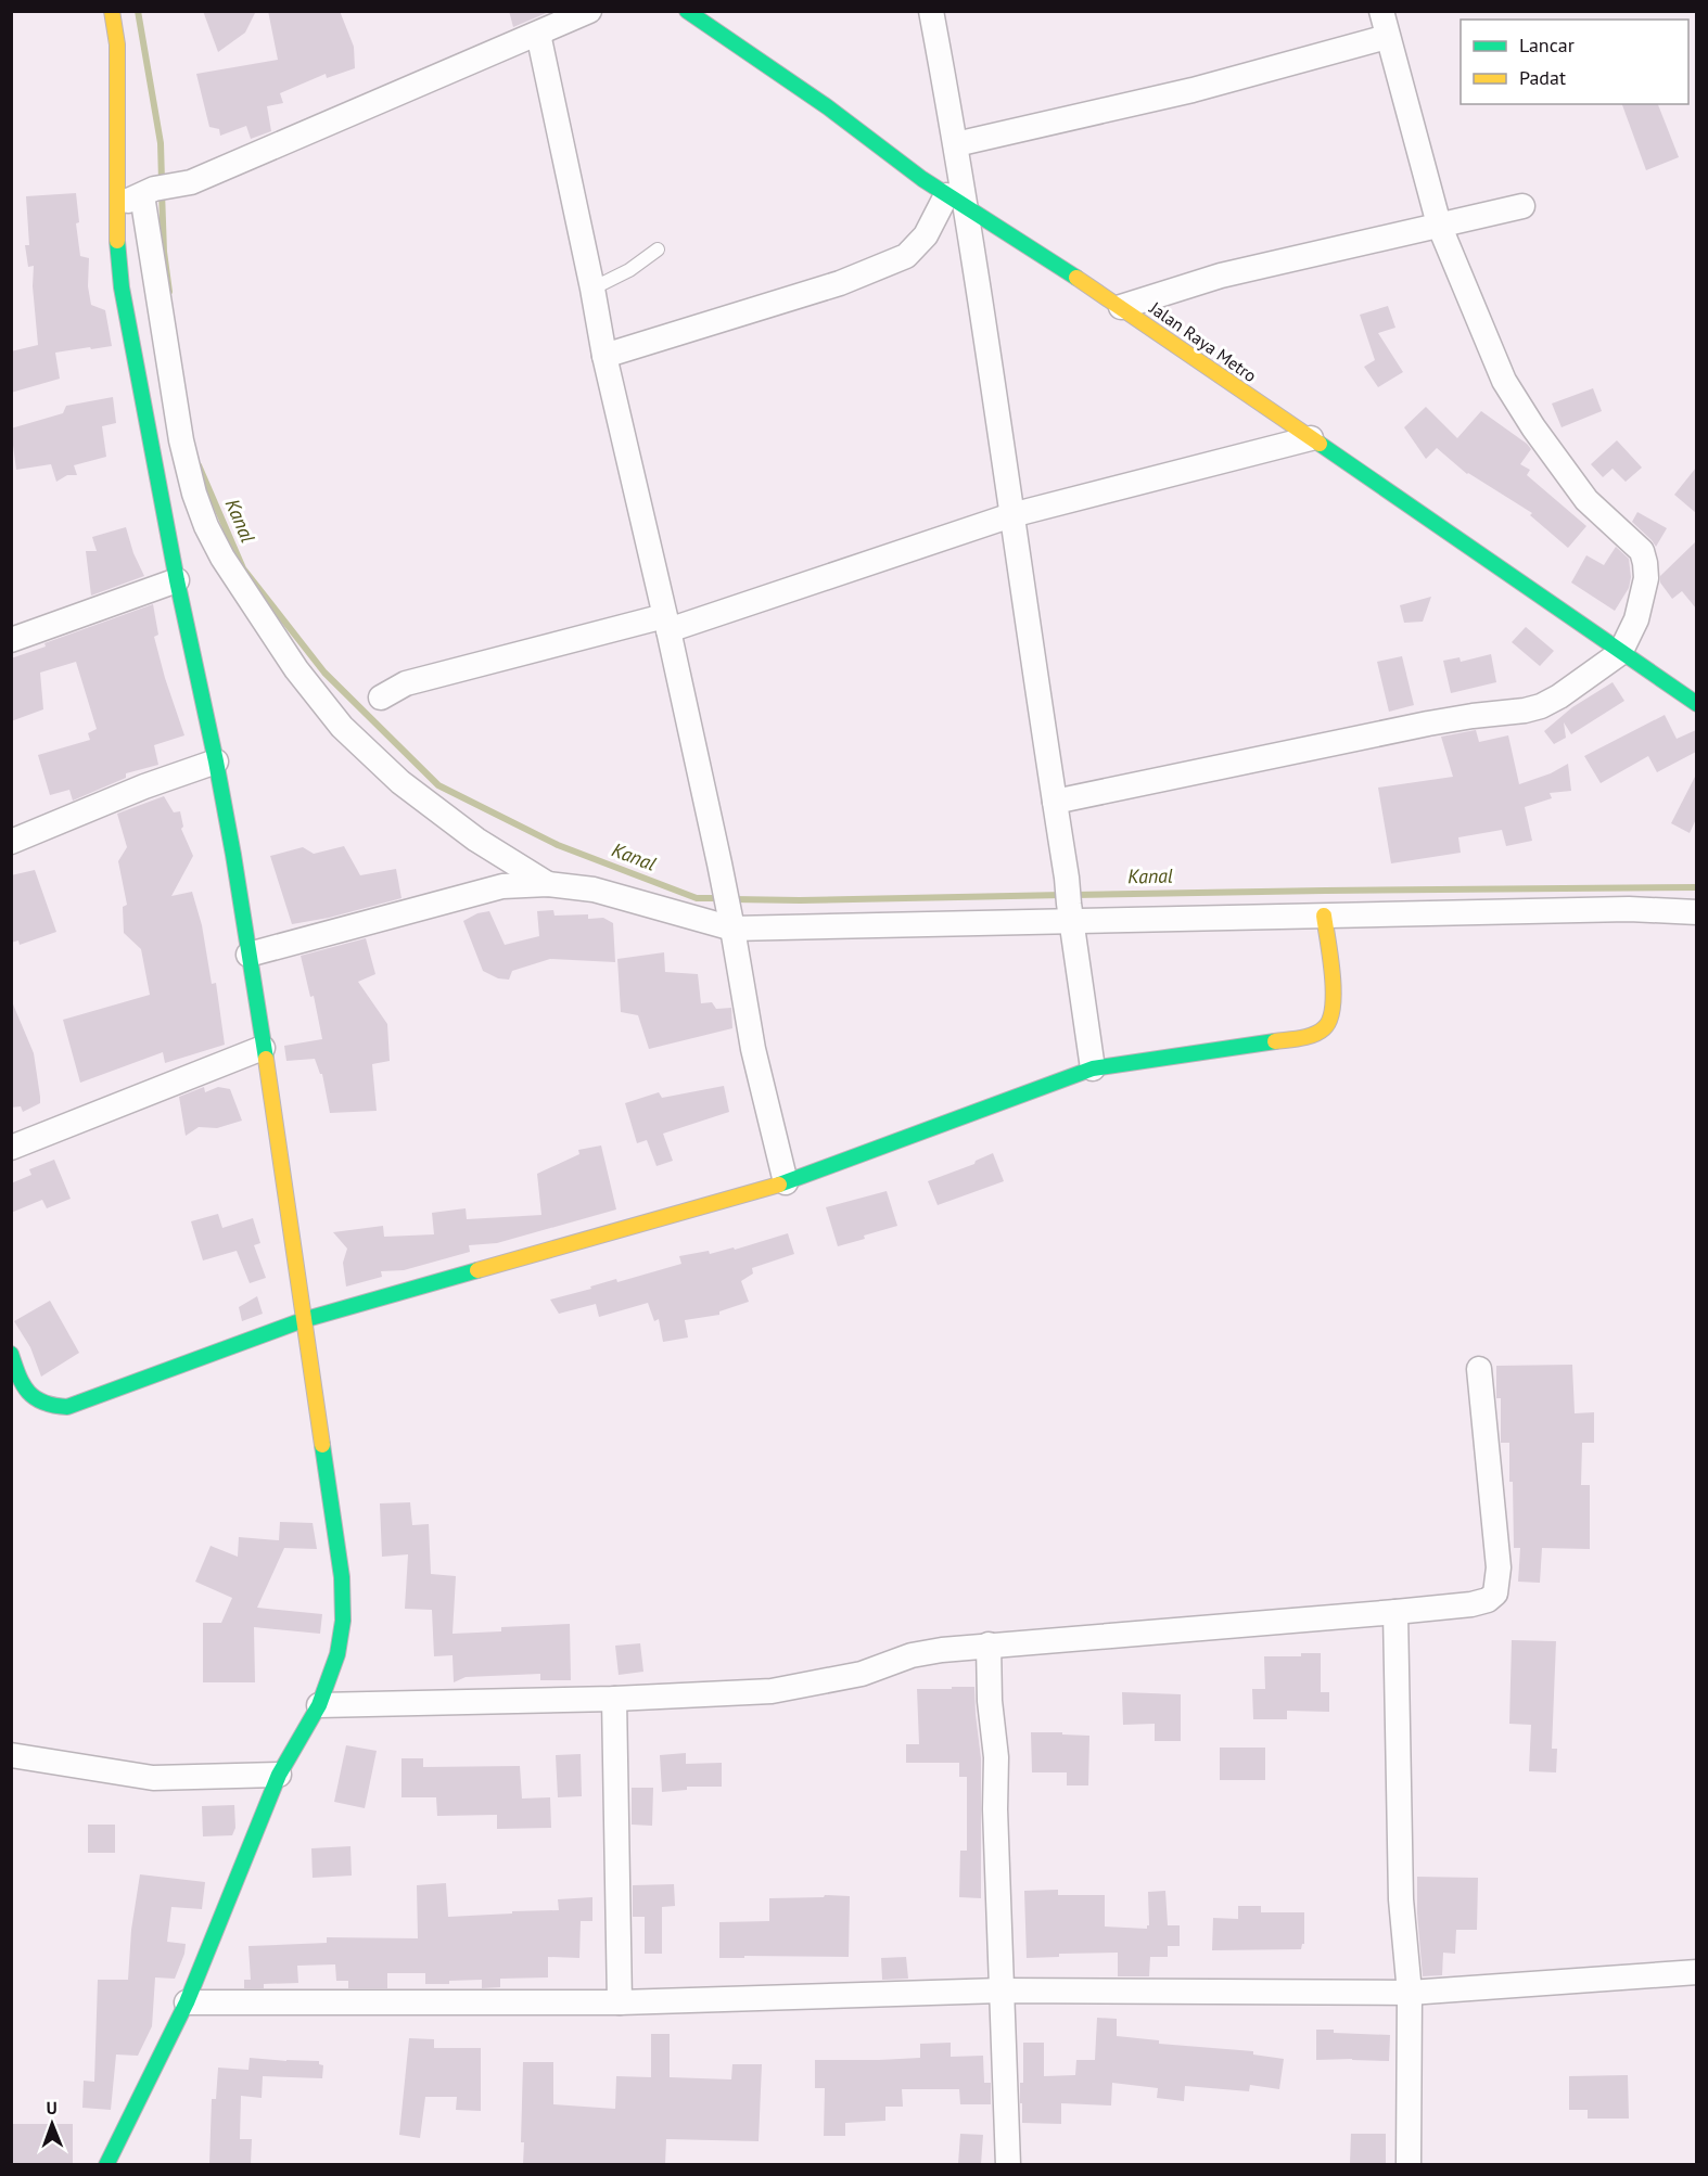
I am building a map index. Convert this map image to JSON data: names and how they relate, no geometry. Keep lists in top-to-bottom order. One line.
{"streets":{"main road":["Jalan Raya Metro"]},"water":["Kanal"],"legend":["Lancar","Padat"],"north":"top"}
